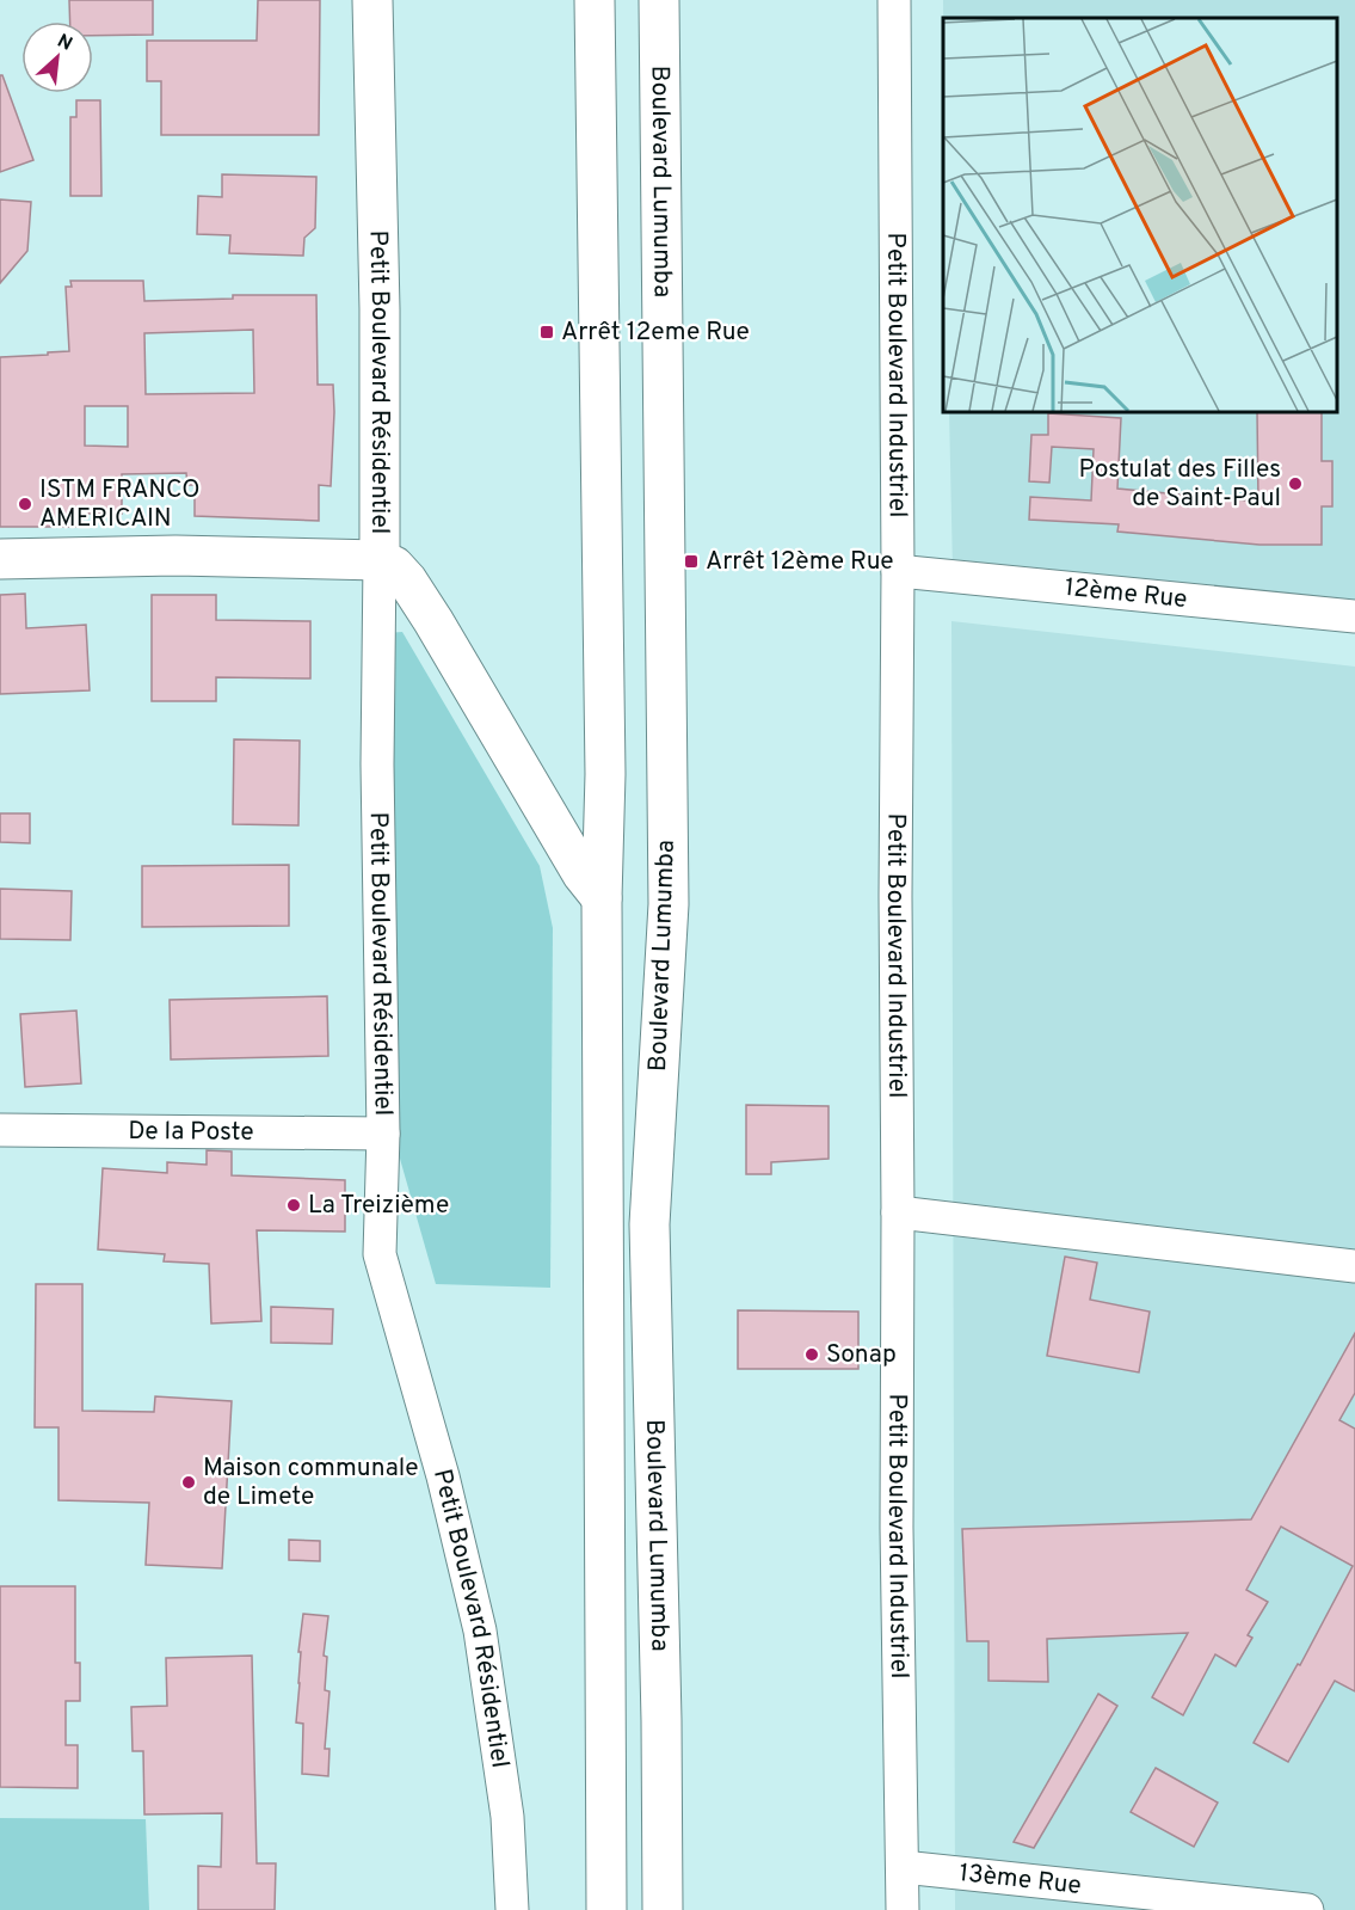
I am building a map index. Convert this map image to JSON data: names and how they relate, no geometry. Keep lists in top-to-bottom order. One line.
{"streets":{"main road":["Boulevard Lumumba","Petit Boulevard Résidentiel"],"street":["Petit Boulevard Industriel","12ème Rue","De la Poste","13ème Rue"]},"crossings":[["Petit Boulevard Industriel","12ème Rue"],["Petit Boulevard Industriel","13ème Rue"],["Petit Boulevard Résidentiel","De la Poste"]],"places":{"transit":["Arrêt 12eme Rue","Arrêt 12ème Rue"],"other":["Postulat des Filles de Saint-Paul","ISTM FRANCO AMERICAIN","La Treizième","Sonap","Maison communale de Limete"]},"north":"top right"}
